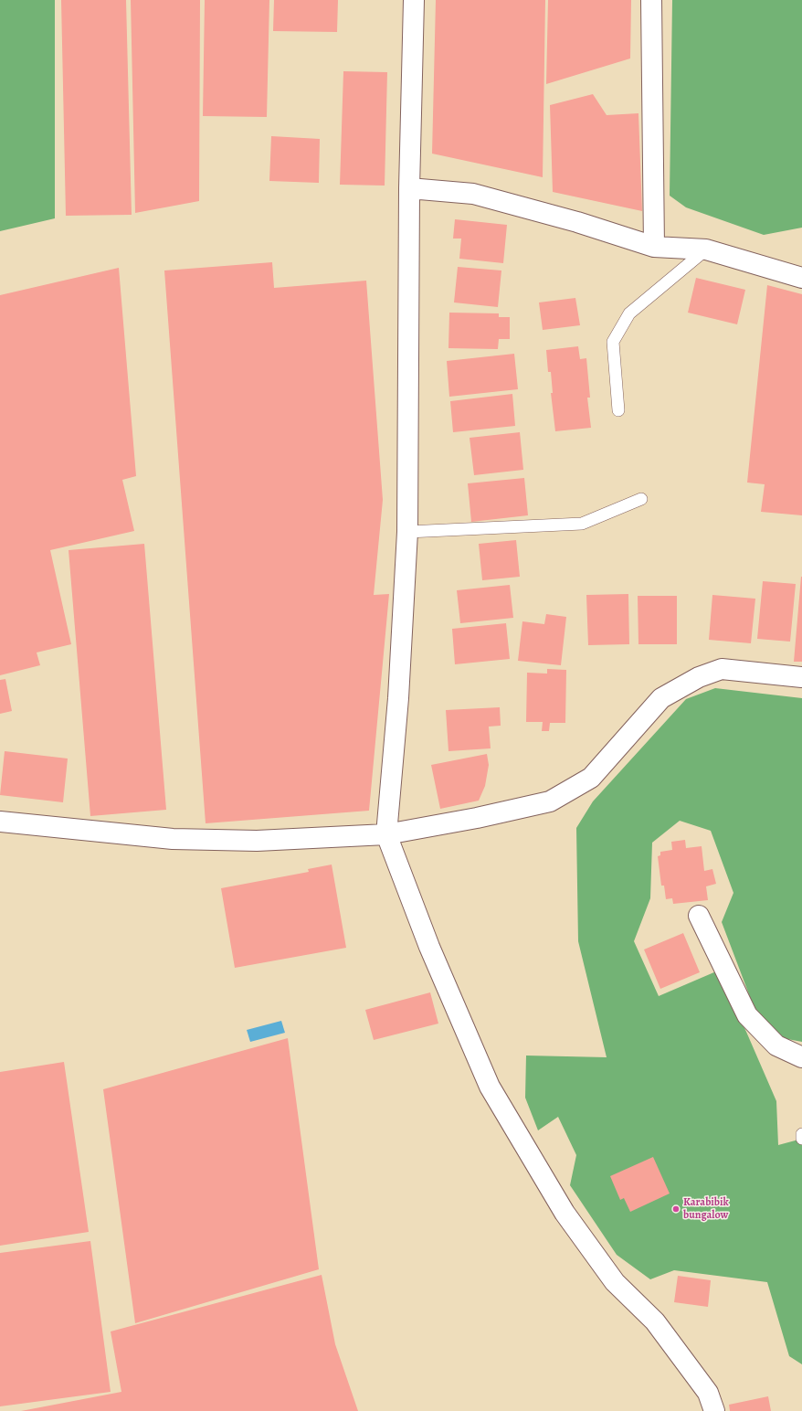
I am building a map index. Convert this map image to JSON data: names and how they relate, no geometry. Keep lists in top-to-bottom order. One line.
{"places":["Karabibik bungalow"]}
